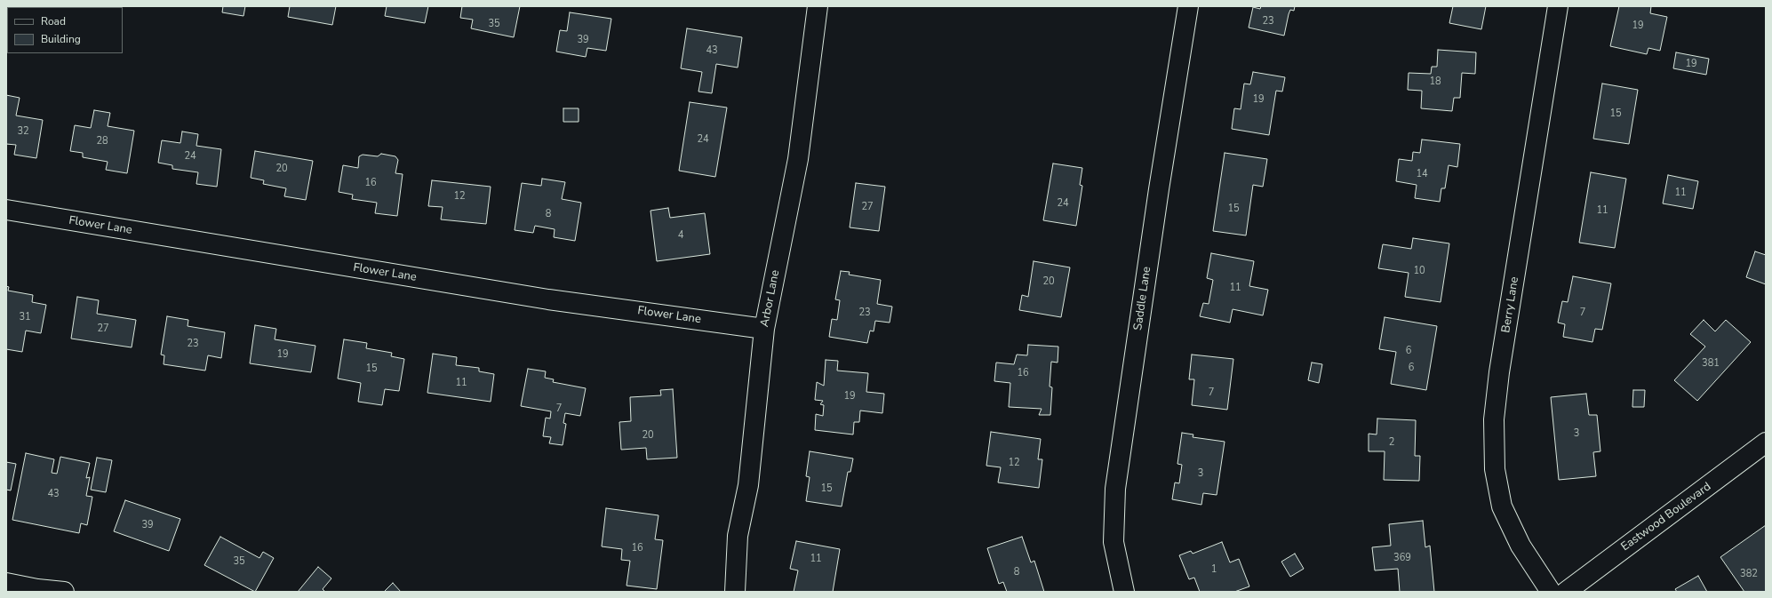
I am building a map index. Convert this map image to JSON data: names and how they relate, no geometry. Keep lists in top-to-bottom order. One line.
{"streets":{"street":["Flower Lane","Arbor Lane","Saddle Lane","Berry Lane","Eastwood Boulevard"]},"crossings":[["Flower Lane","Arbor Lane"]],"house_numbers":["23","35","19","39","43","19","18","19","15","32","24","28","24","20","14","16","11","12","24","27","15","11","8","4","10","20","11","23","7","31","27","23","6","19","381","6","15","16","11","7","19","7","3","20","2","12","3","15","43","39","16","369","11","35","1","8","382"],"legend":["Road","Building"]}
